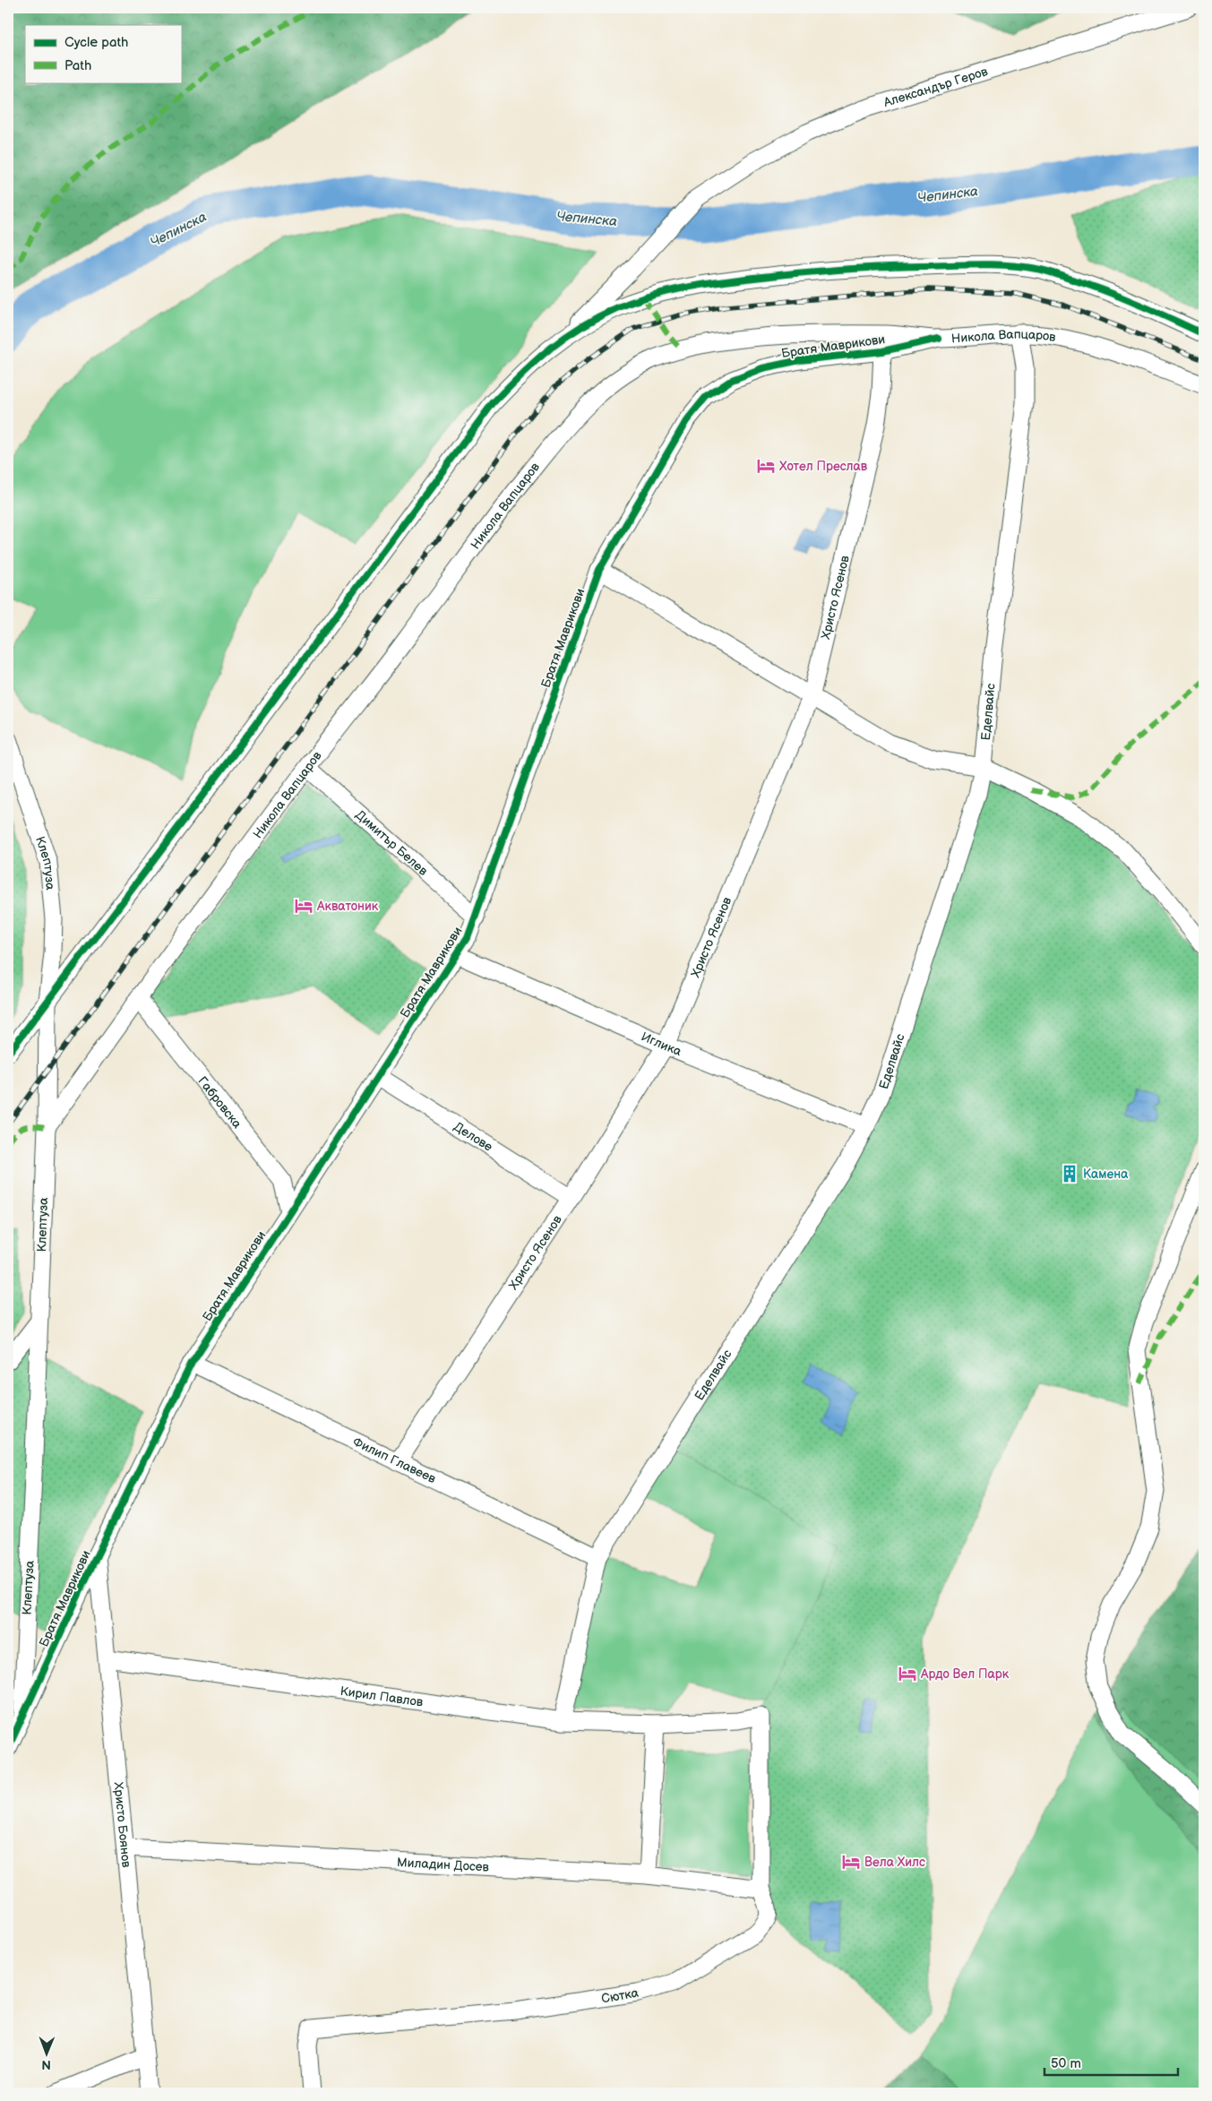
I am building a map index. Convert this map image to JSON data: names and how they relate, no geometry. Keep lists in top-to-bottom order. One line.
{"streets":{"street":["Александър Геров","Никола Вапцаров","Братя Маврикови","Христо Ясенов","Еделвайс","Димитър Белев","Клептуза","Иглика","Габровска","Делове","Филип Главеев","Кирил Павлов","Христо Боянов","Миладин Досев","Сютка"]},"crossings":[["Никола Вапцаров","Братя Маврикови"],["Никола Вапцаров","Еделвайс"],["Никола Вапцаров","Димитър Белев"],["Никола Вапцаров","Клептуза"],["Никола Вапцаров","Габровска"],["Братя Маврикови","Христо Ясенов"],["Братя Маврикови","Димитър Белев"],["Братя Маврикови","Клептуза"],["Братя Маврикови","Иглика"],["Братя Маврикови","Габровска"],["Братя Маврикови","Делове"],["Братя Маврикови","Филип Главеев"],["Братя Маврикови","Христо Боянов"],["Христо Ясенов","Иглика"],["Христо Ясенов","Делове"],["Христо Ясенов","Филип Главеев"],["Еделвайс","Иглика"],["Еделвайс","Филип Главеев"],["Еделвайс","Кирил Павлов"],["Кирил Павлов","Христо Боянов"],["Кирил Павлов","Сютка"],["Христо Боянов","Миладин Досев"],["Миладин Досев","Сютка"]],"water":["Чепинска"],"places":{"hotel":["Хотел Преслав","Акватоник","Ардо Вел Парк","Вела Хилс"],"building":["Камена"]},"legend":["Cycle path","Path"],"scale_bar":"50 m","north":"bottom"}
